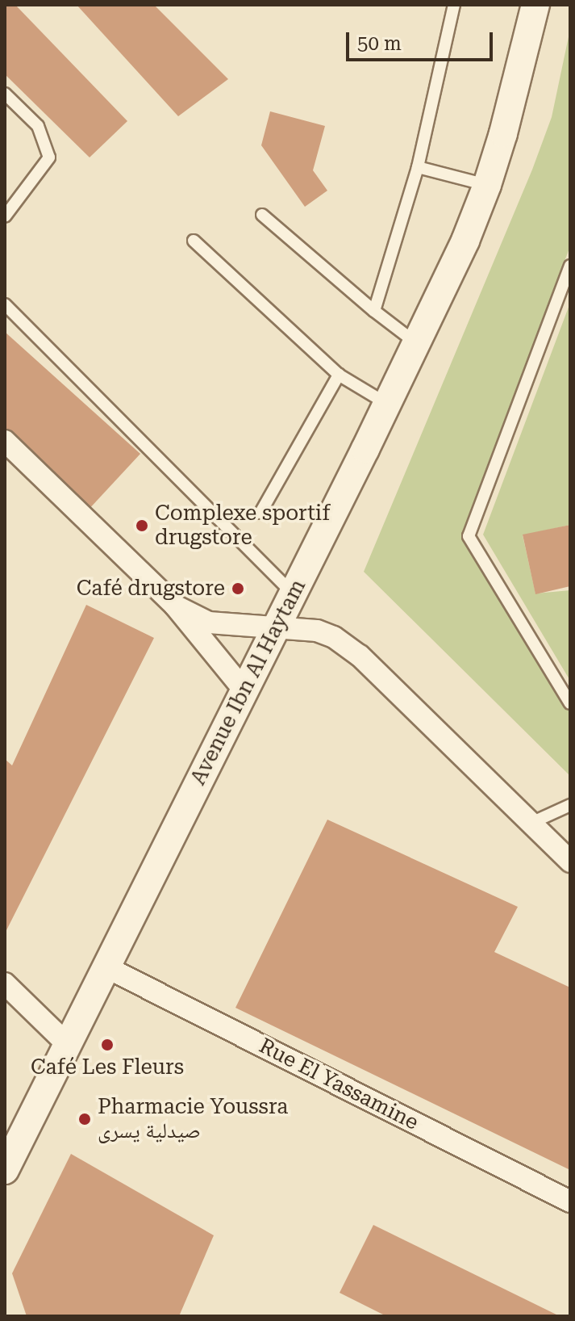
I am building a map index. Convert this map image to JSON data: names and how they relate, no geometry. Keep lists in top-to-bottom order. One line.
{"streets":{"street":["Avenue Ibn Al Haytam","Rue El Yassamine"]},"crossings":[["Avenue Ibn Al Haytam","Rue El Yassamine"]],"places":["Complexe sportif drugstore","Café drugstore","Café Les Fleurs","Pharmacie Youssra صيدلية يسرى"],"scale_bar":"50 m"}
